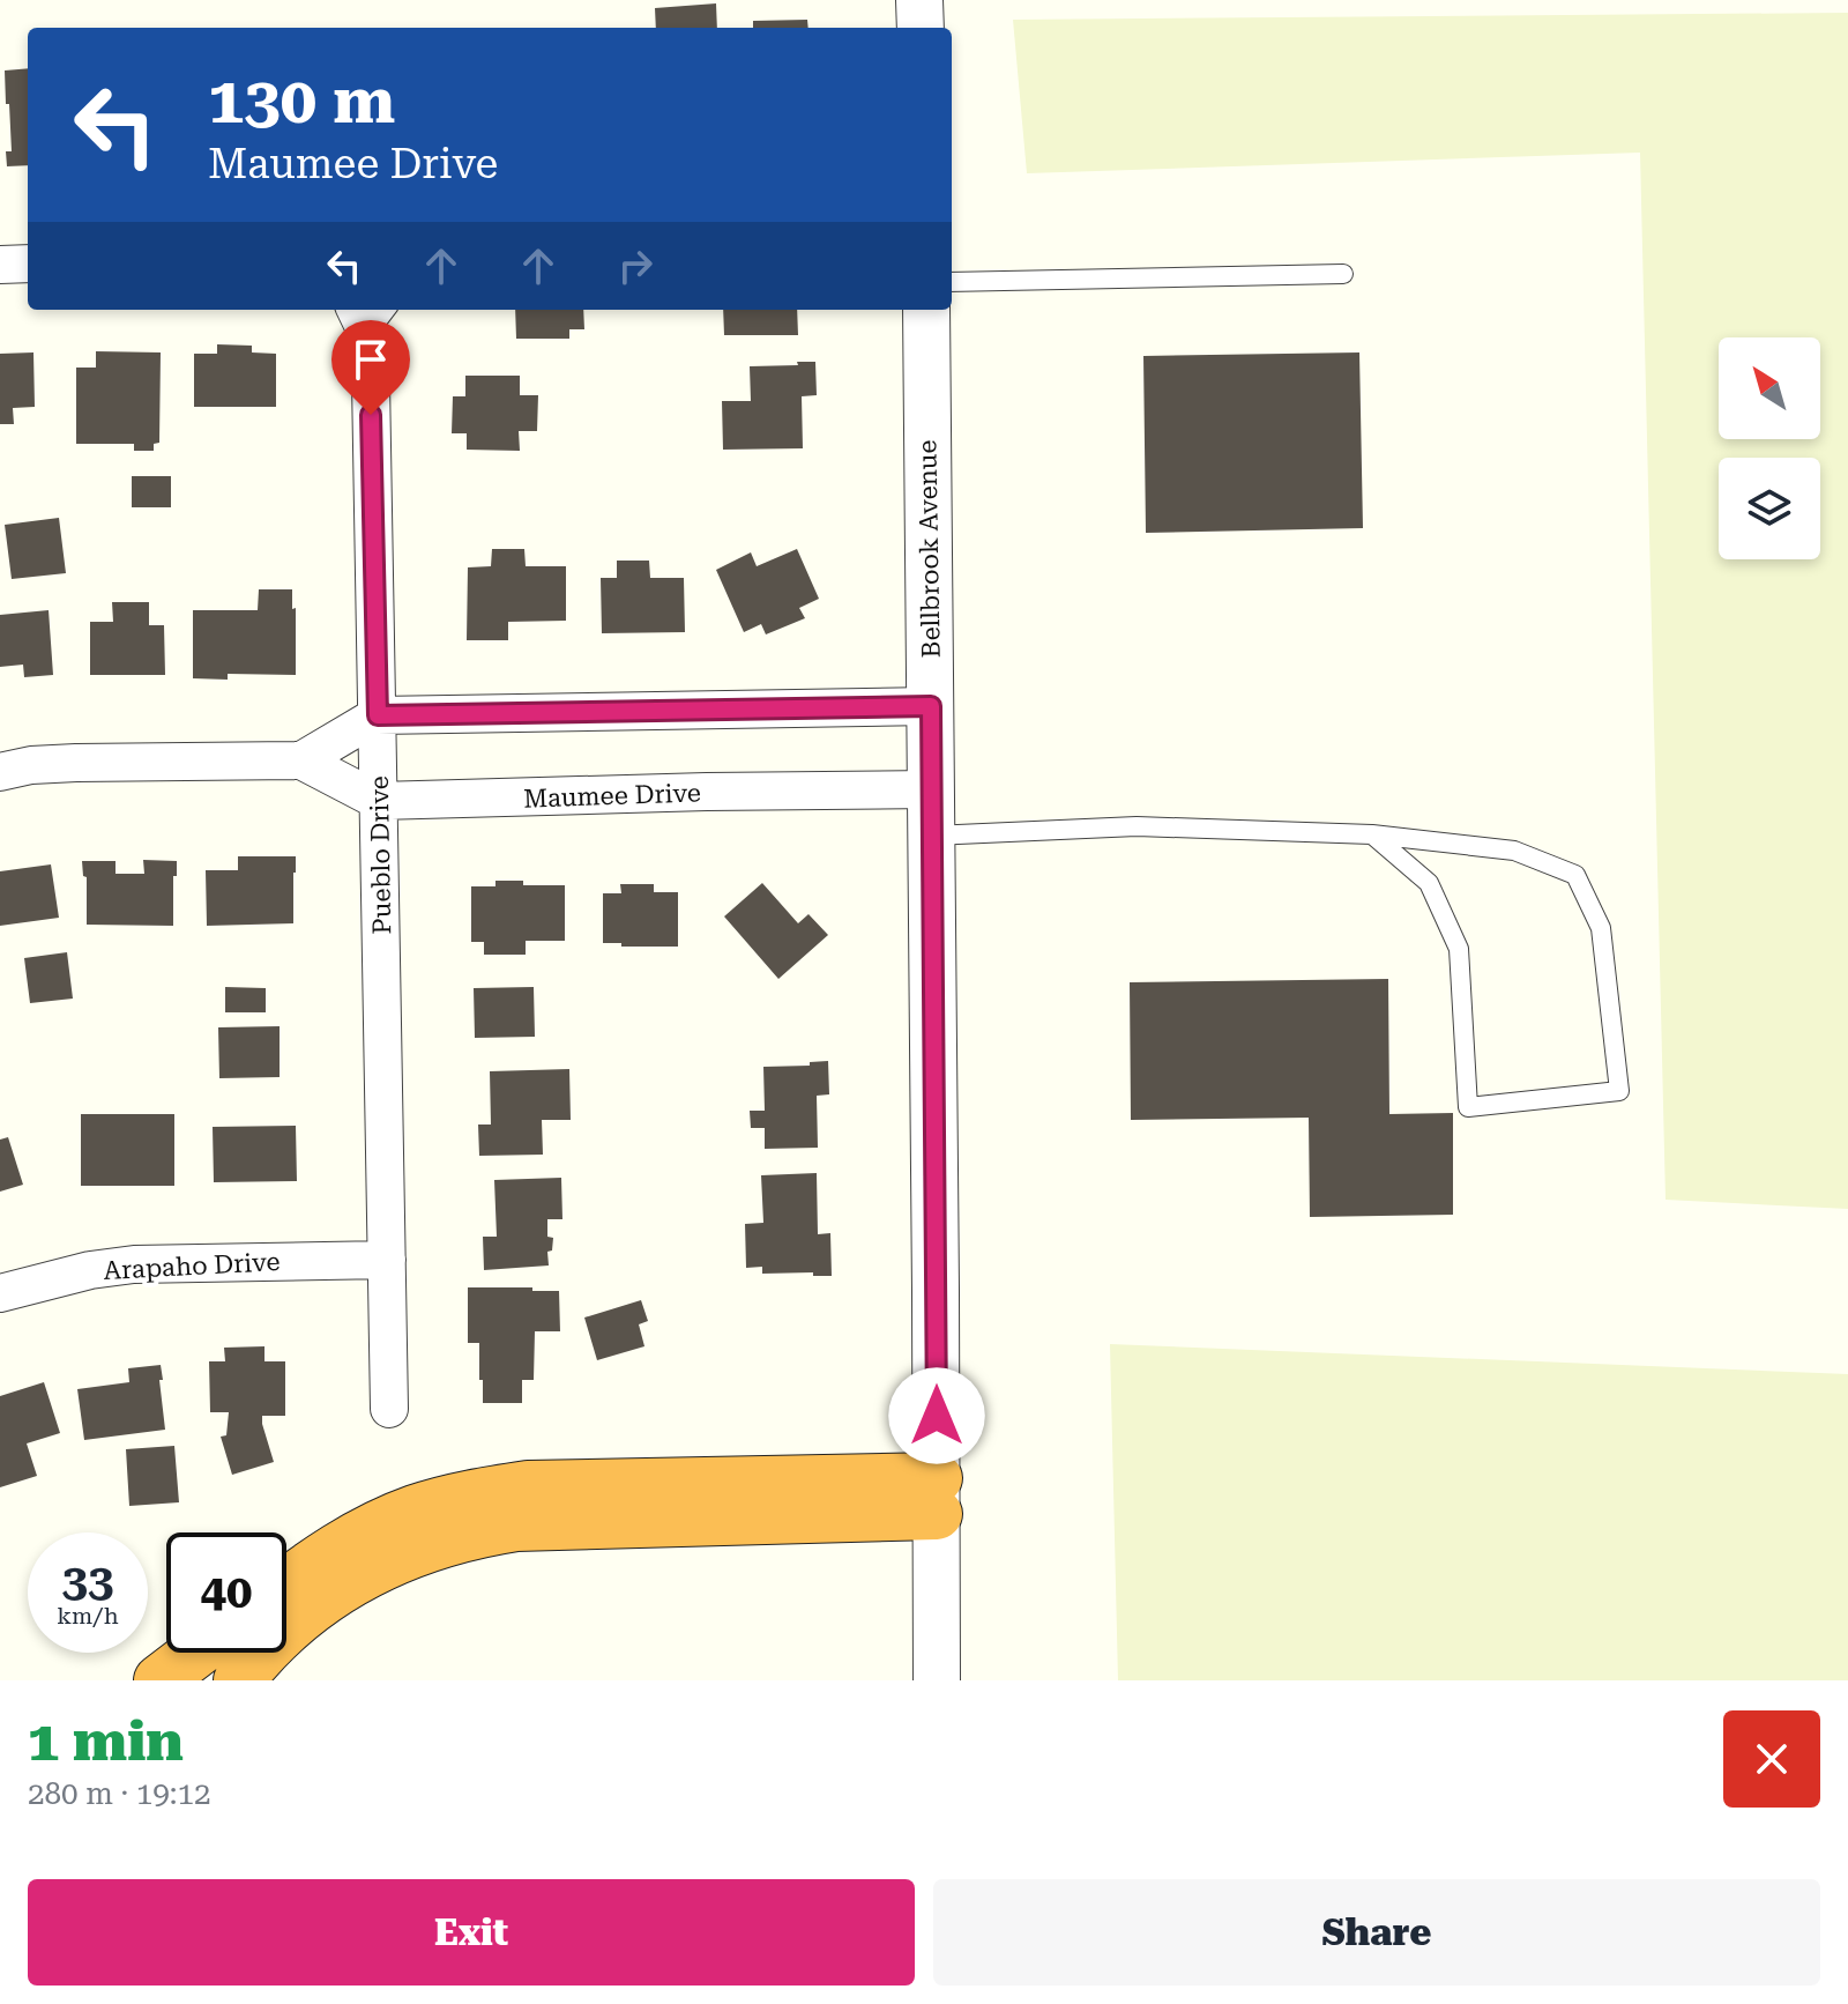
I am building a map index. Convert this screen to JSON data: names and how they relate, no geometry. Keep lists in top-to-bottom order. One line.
{"streets":{"street":["Bellbrook Avenue","Maumee Drive","Pueblo Drive","Arapaho Drive"]},"crossings":[["Bellbrook Avenue","Maumee Drive"],["Maumee Drive","Pueblo Drive"],["Pueblo Drive","Arapaho Drive"]],"north":"top left","page":{"turn":["130 m","Maumee Drive"],"speed":"33 km/h","limit":"40","heading":["1 min","280 m · 19:12"],"buttons":["Exit","Share"]}}
